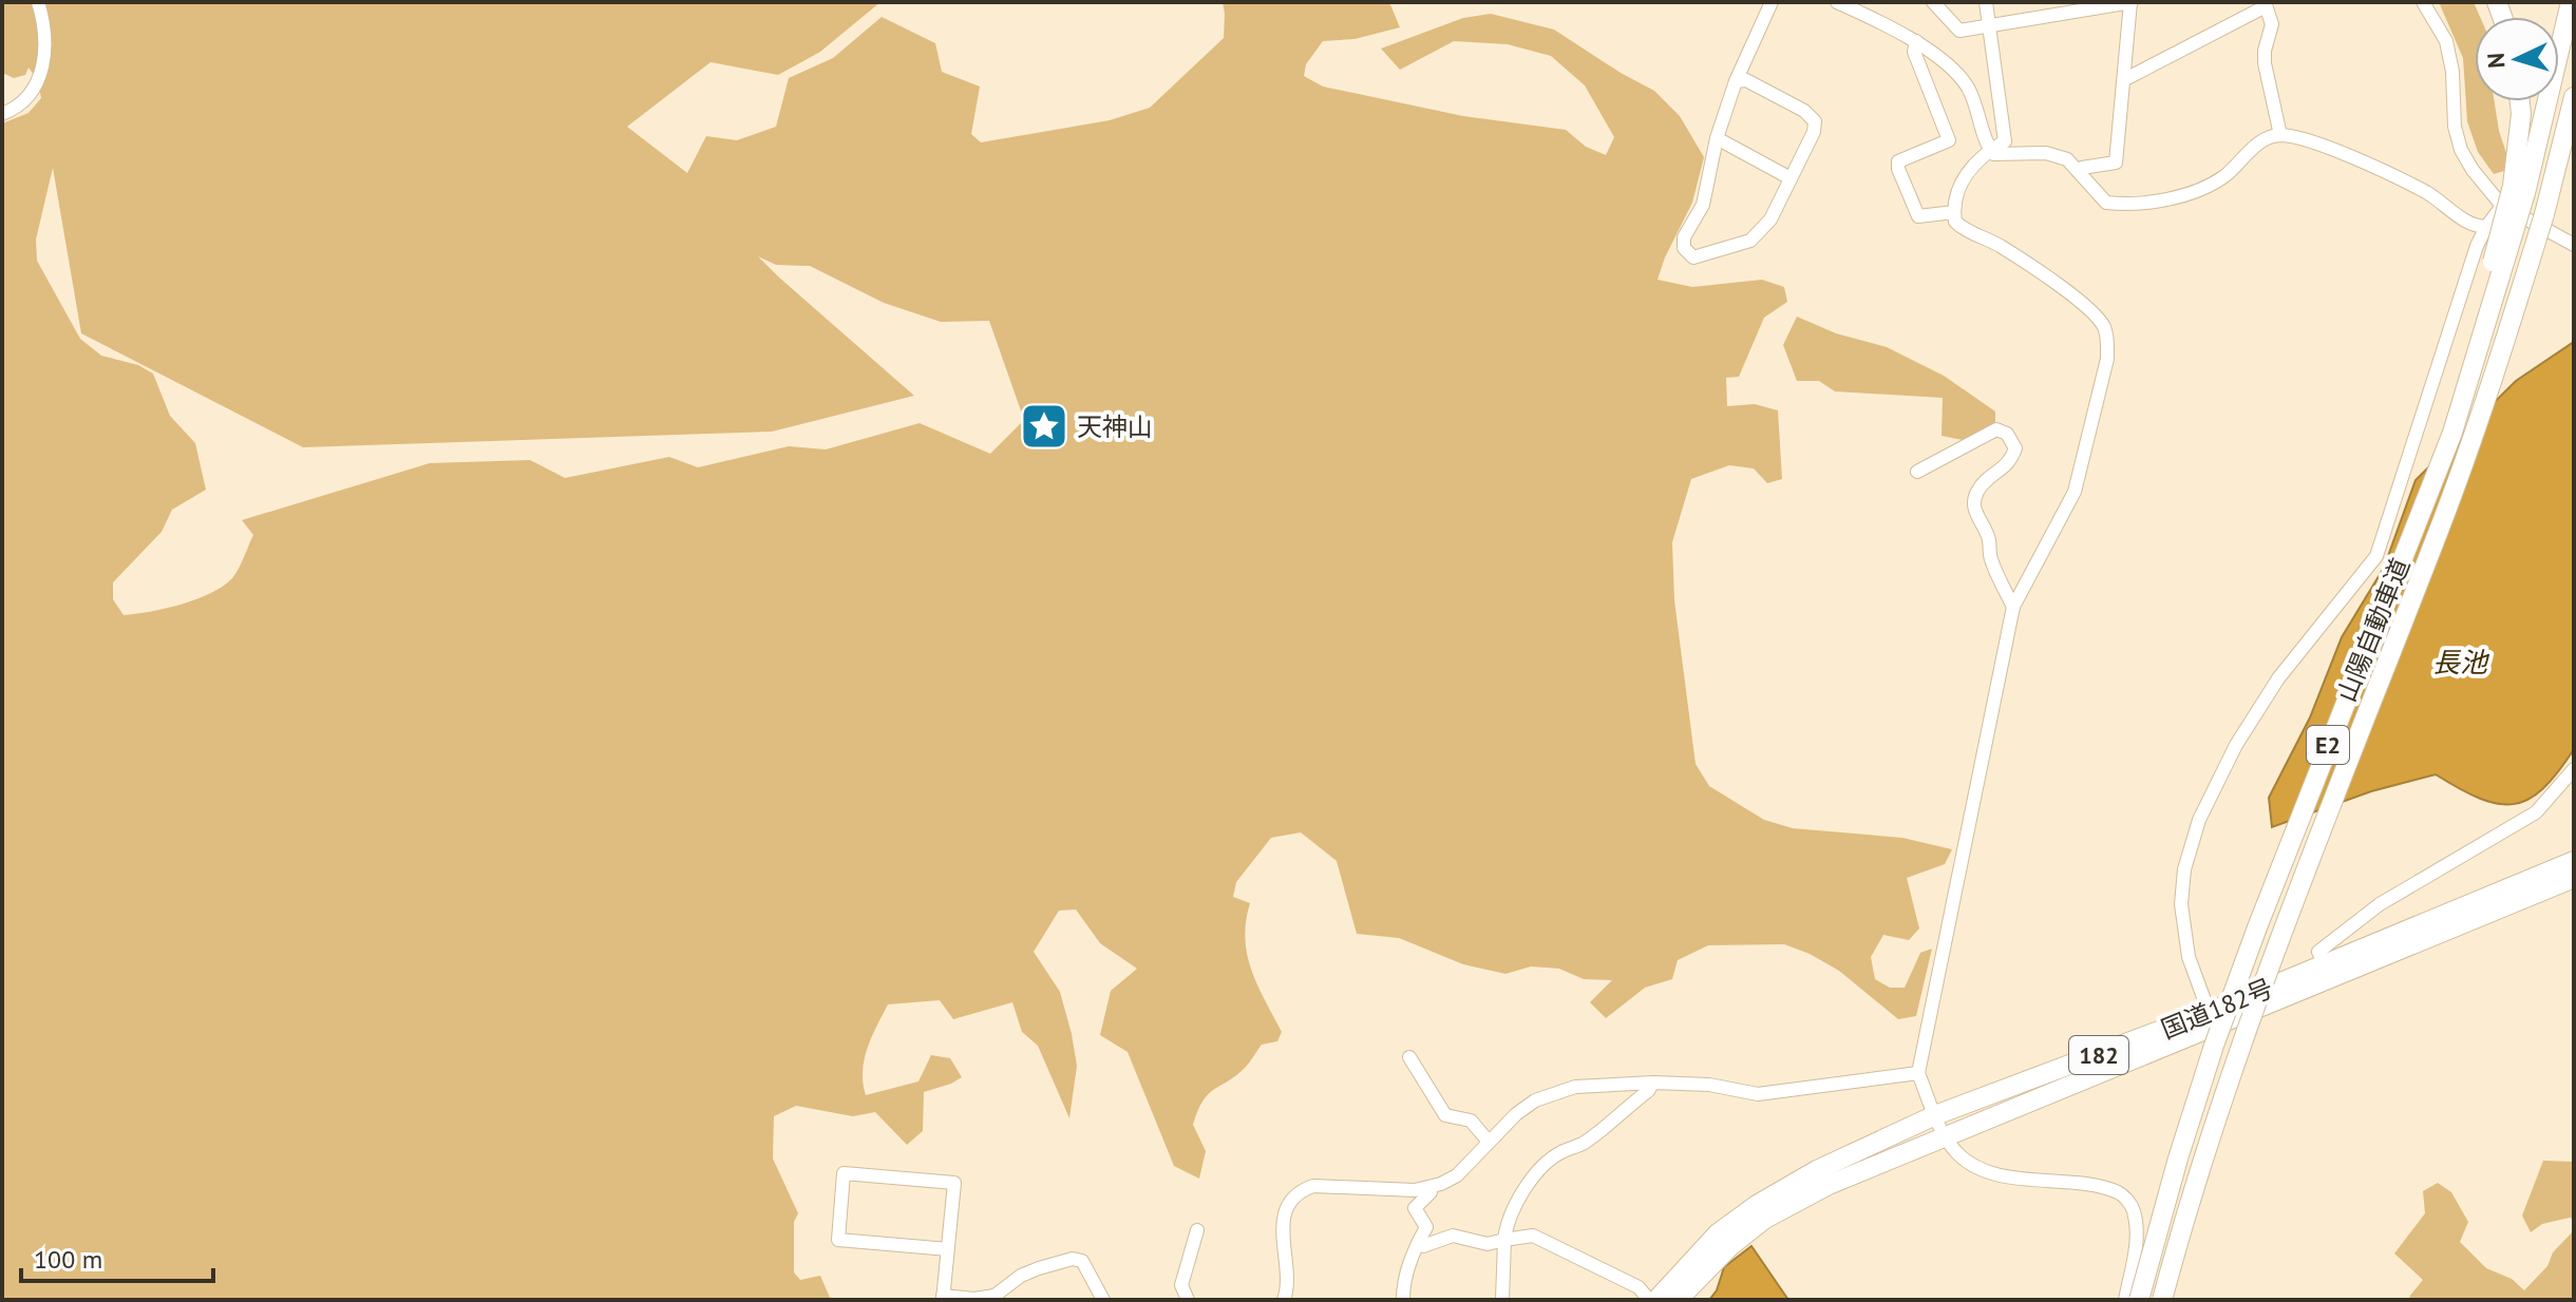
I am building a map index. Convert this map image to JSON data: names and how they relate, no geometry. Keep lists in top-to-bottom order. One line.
{"streets":{"highway":["山陽自動車道","E2","国道182号","182"]},"water":["長池"],"places":{"place":["天神山"]},"scale_bar":"100 m","north":"left"}
